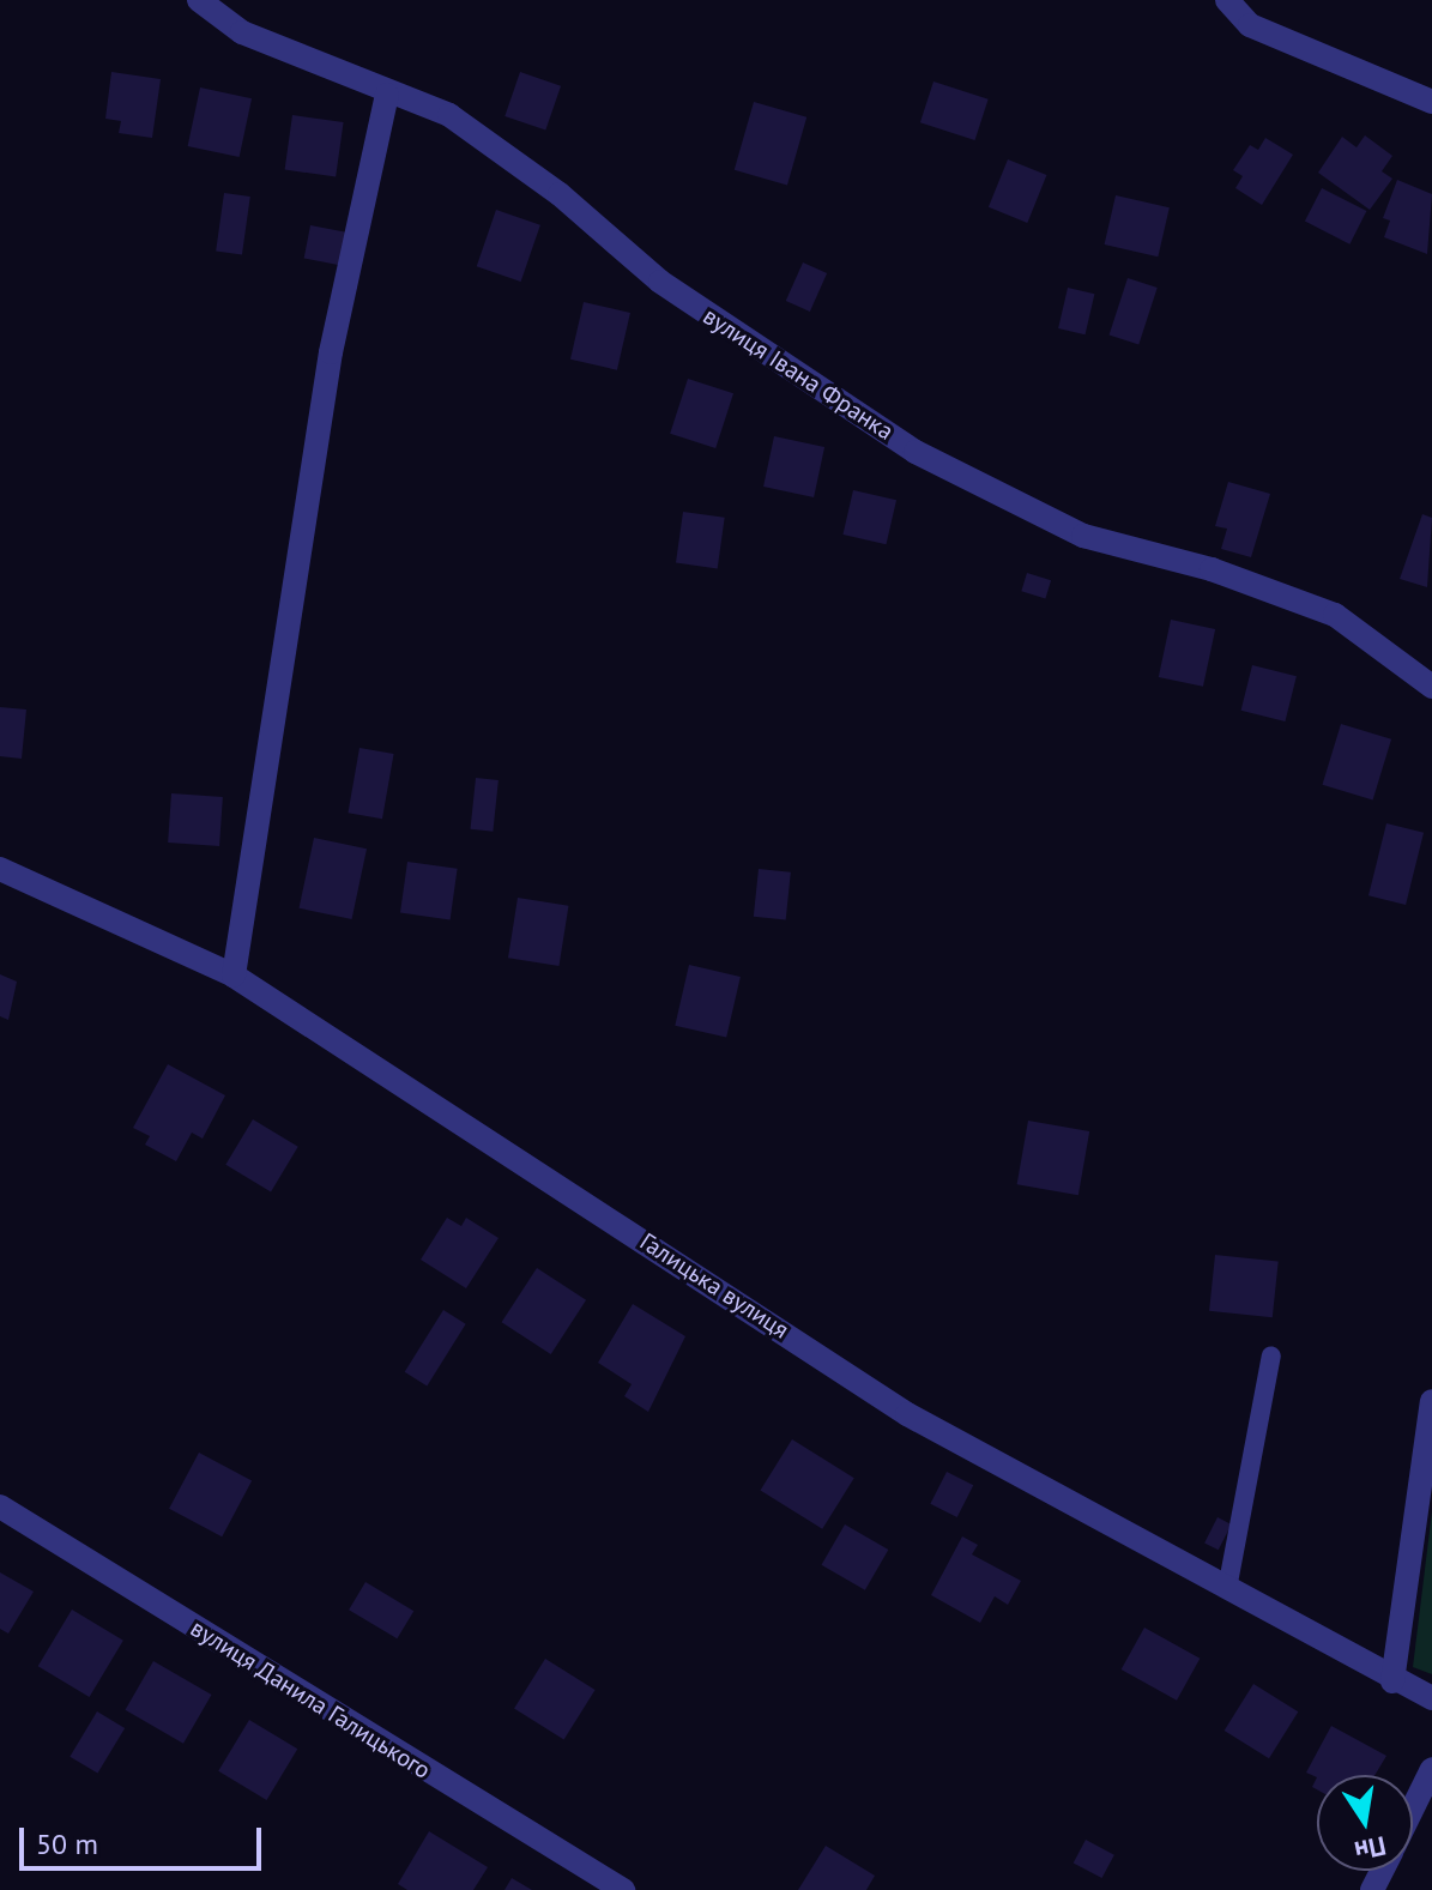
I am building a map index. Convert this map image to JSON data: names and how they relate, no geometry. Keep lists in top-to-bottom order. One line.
{"streets":{"street":["вулиця Івана Франка","Галицька вулиця","вулиця Данила Галицького"]},"scale_bar":"50 m","north":"bottom"}
